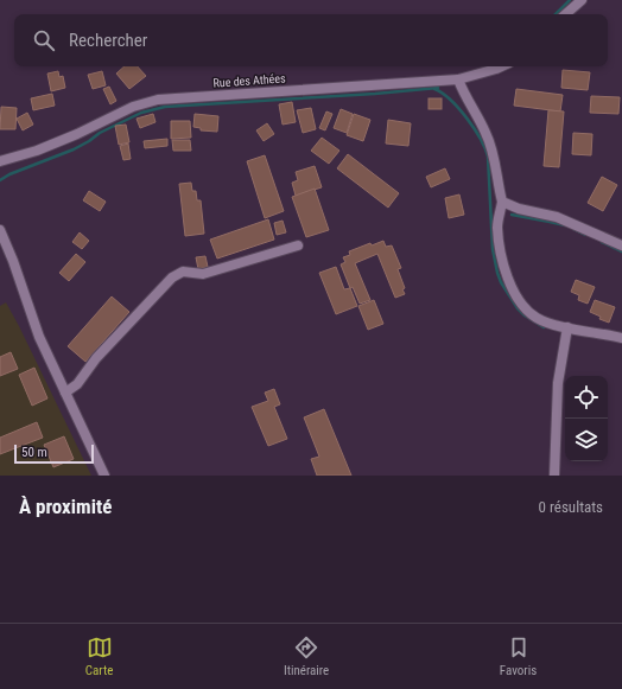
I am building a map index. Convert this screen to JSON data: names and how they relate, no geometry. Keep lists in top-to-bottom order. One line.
{"streets":{"street":["Rue des Athées"]},"scale_bar":"50 m","page":{"search":"Rechercher","scale":"50 m","heading":["À proximité","0 résultats"],"nav":["Carte","Itinéraire","Favoris"]}}
